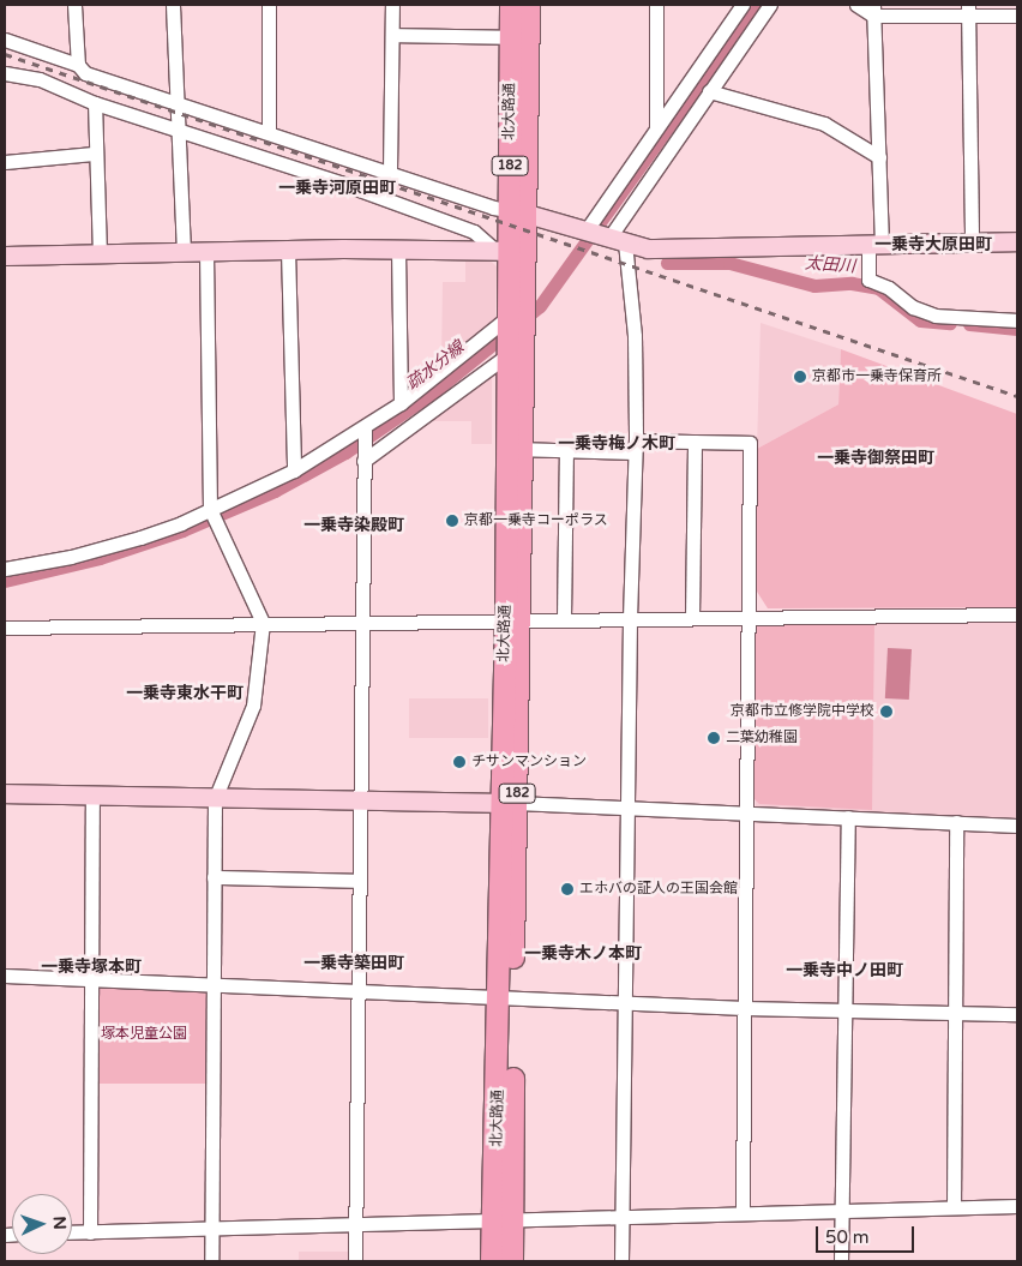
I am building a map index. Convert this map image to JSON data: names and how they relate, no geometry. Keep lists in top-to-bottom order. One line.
{"streets":{"main road":["北大路通","182"]},"districts":["一乗寺河原田町","一乗寺大原田町","一乗寺梅ノ木町","一乗寺御祭田町","一乗寺染殿町","一乗寺東水干町","一乗寺木ノ本町","一乗寺築田町","一乗寺塚本町","一乗寺中ノ田町"],"water":["太田川","疏水分線"],"parks":["塚本児童公園"],"places":["京都市一乗寺保育所","京都一乗寺コーポラス","京都市立修学院中学校","二葉幼稚園","チサンマンション","エホバの証人の王国会館"],"scale_bar":"50 m","north":"right"}
